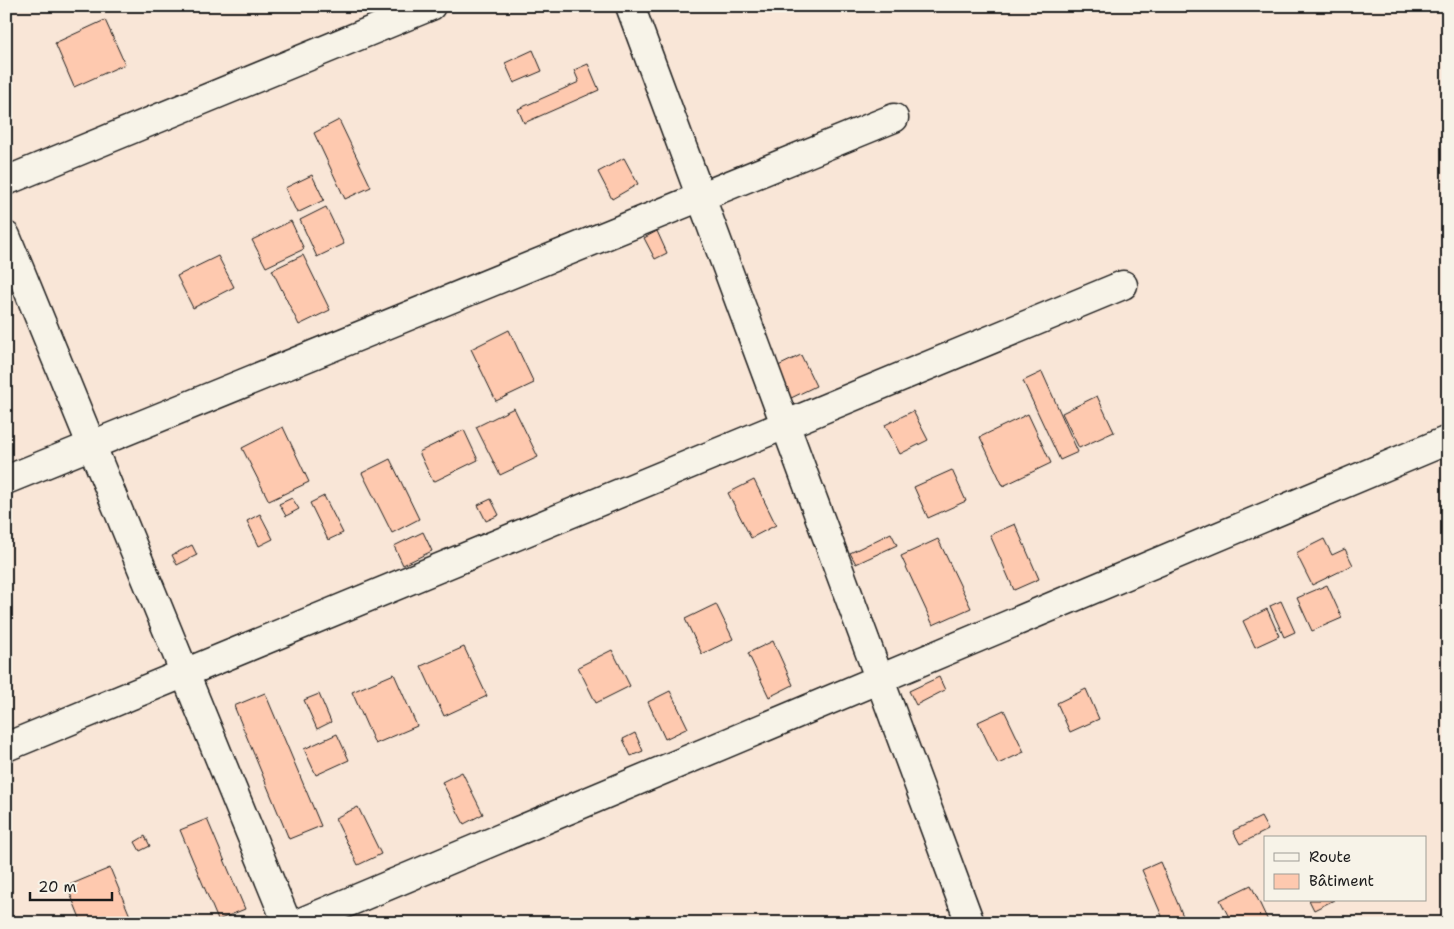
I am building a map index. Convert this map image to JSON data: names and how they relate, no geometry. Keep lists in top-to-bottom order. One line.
{"legend":["Route","Bâtiment"],"scale_bar":"20 m"}
